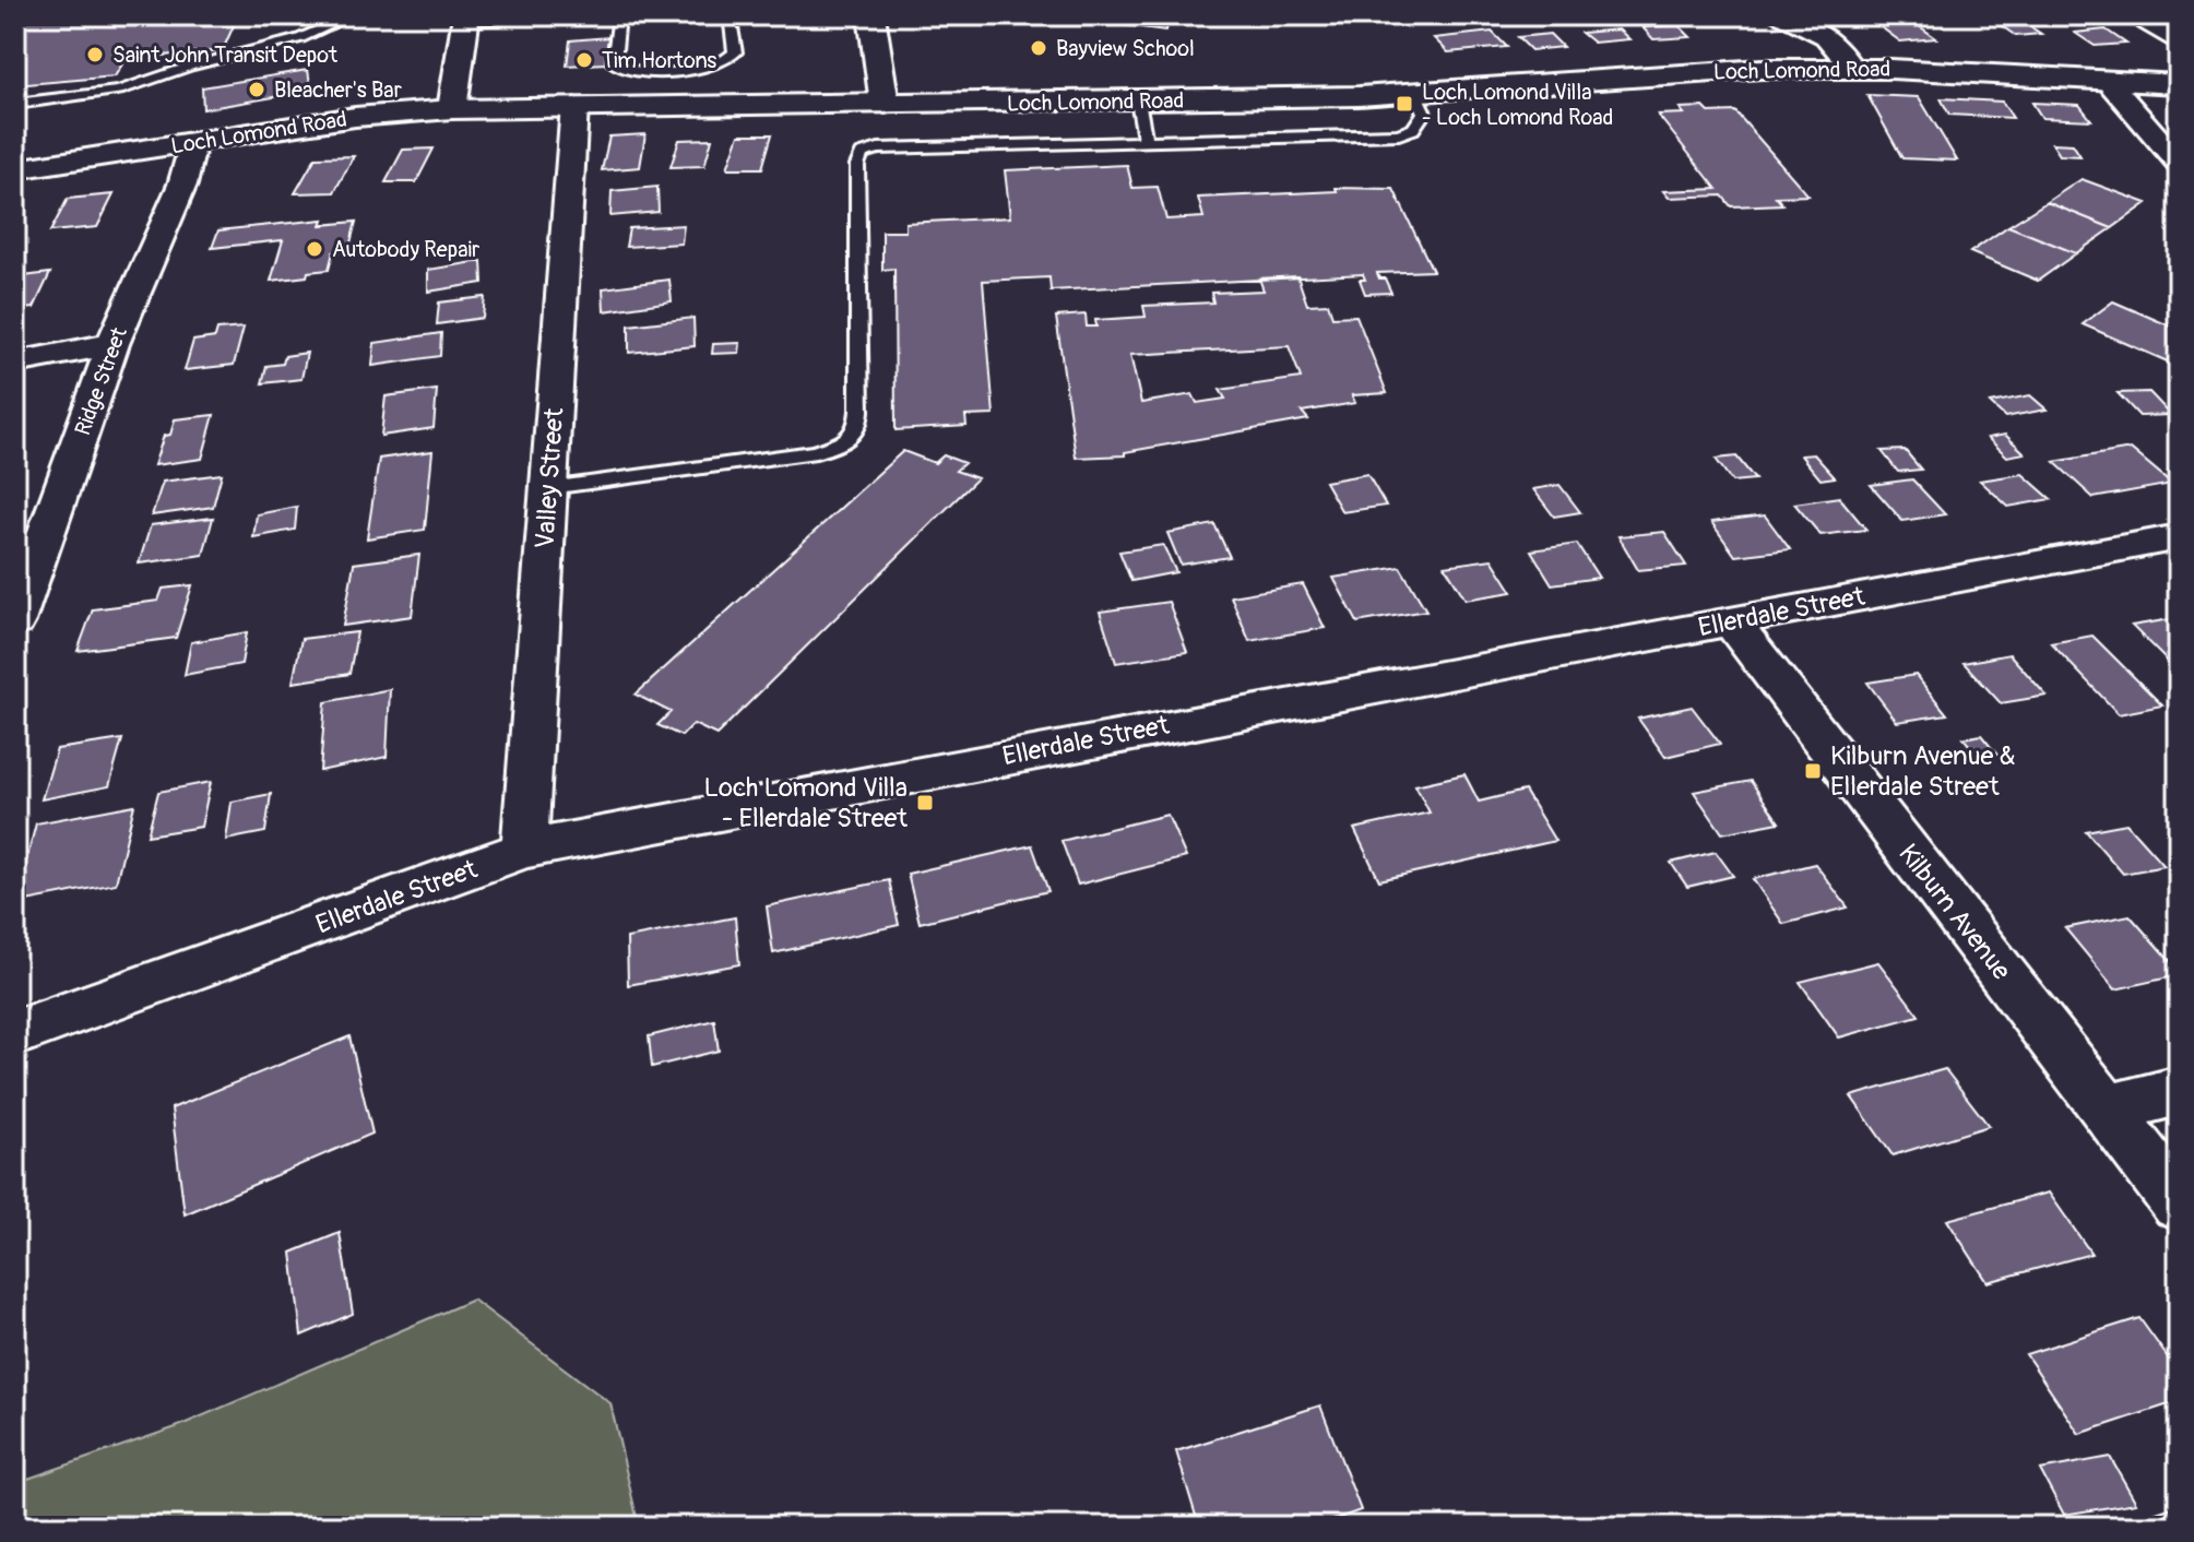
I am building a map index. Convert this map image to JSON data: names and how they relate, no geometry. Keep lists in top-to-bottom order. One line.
{"streets":{"main road":["Loch Lomond Road"],"street":["Ridge Street","Valley Street","Ellerdale Street","Kilburn Avenue"]},"crossings":[["Loch Lomond Road","Ridge Street"],["Loch Lomond Road","Valley Street"],["Valley Street","Ellerdale Street"],["Ellerdale Street","Kilburn Avenue"]],"places":{"other":["Bayview School","Saint John Transit Depot","Tim Hortons","Bleacher's Bar","Autobody Repair"],"transit":["Loch Lomond Villa - Loch Lomond Road","Kilburn Avenue & Ellerdale Street","Loch Lomond Villa - Ellerdale Street"]}}
